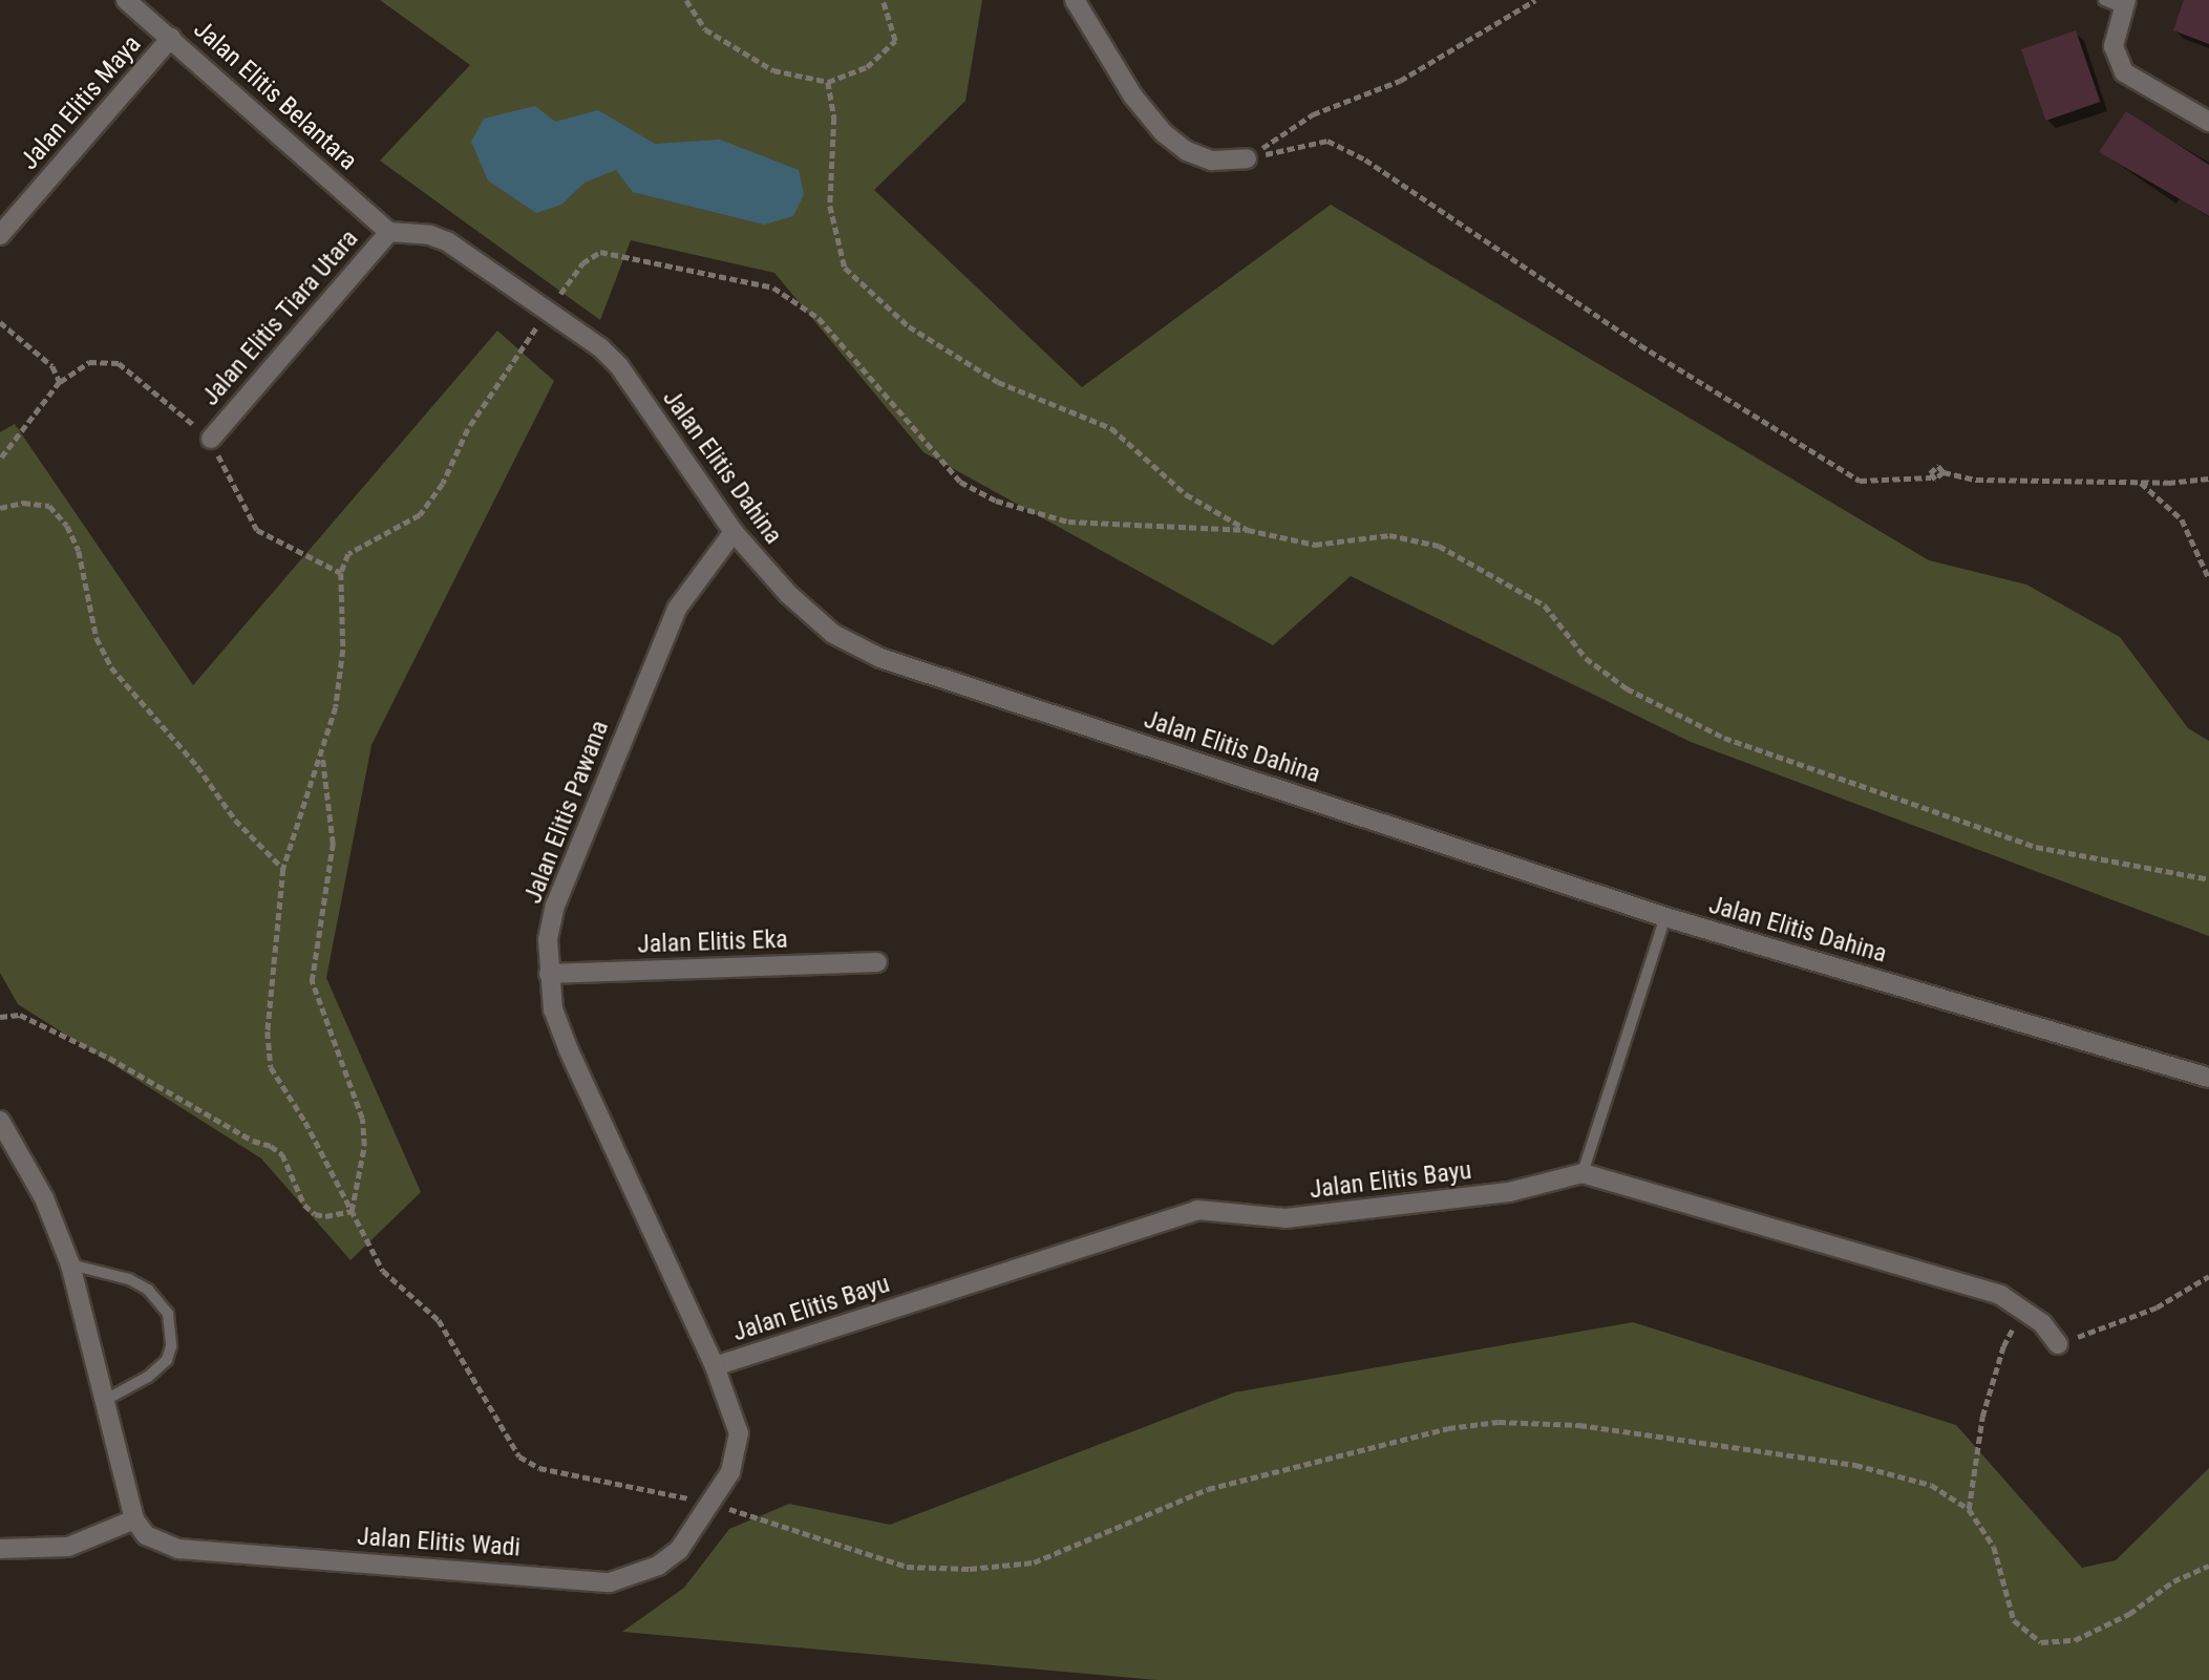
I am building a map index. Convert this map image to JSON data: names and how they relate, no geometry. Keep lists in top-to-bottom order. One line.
{"streets":{"street":["Jalan Elitis Belantara","Jalan Elitis Maya","Jalan Elitis Tiara Utara","Jalan Elitis Dahina","Jalan Elitis Pawana","Jalan Elitis Eka","Jalan Elitis Bayu","Jalan Elitis Wadi"]},"crossings":[["Jalan Elitis Belantara","Jalan Elitis Maya"],["Jalan Elitis Belantara","Jalan Elitis Tiara Utara"],["Jalan Elitis Belantara","Jalan Elitis Dahina"],["Jalan Elitis Tiara Utara","Jalan Elitis Dahina"],["Jalan Elitis Dahina","Jalan Elitis Pawana"],["Jalan Elitis Pawana","Jalan Elitis Eka"],["Jalan Elitis Pawana","Jalan Elitis Bayu"],["Jalan Elitis Pawana","Jalan Elitis Wadi"],["Jalan Elitis Bayu","Jalan Elitis Wadi"]]}
